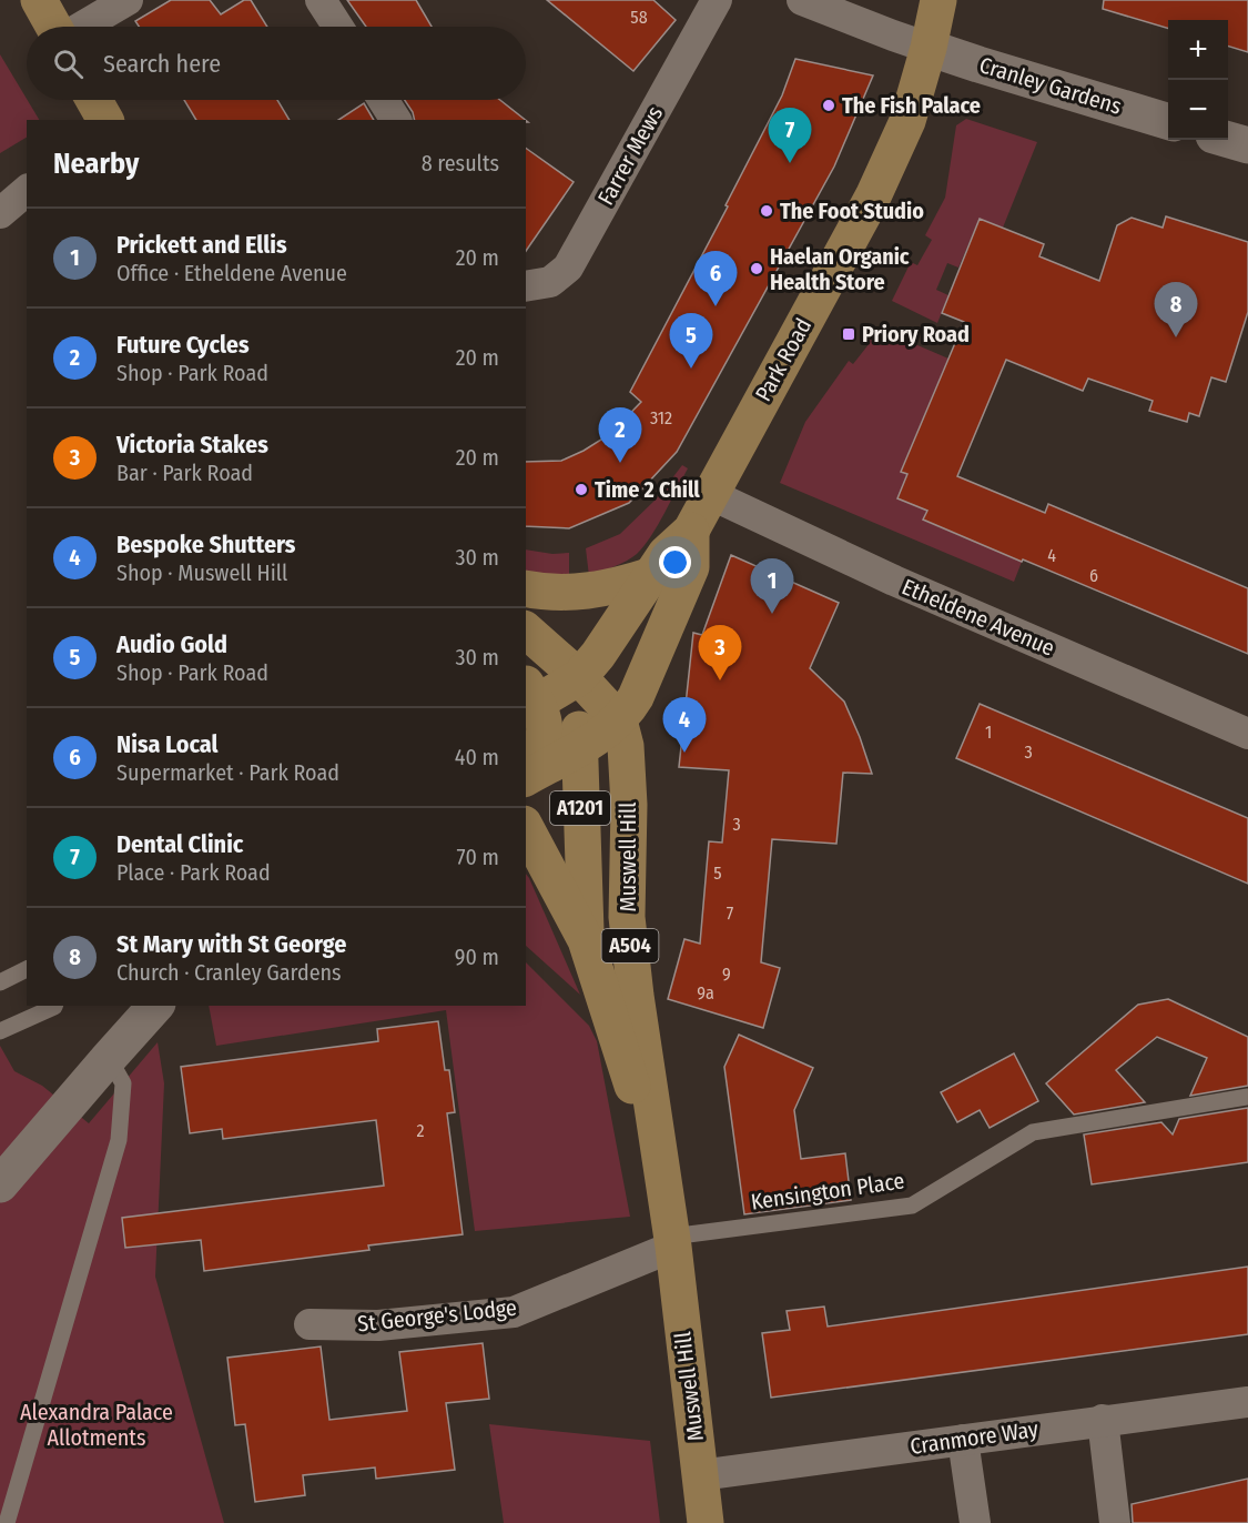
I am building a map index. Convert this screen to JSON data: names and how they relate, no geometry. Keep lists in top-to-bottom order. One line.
{"streets":{"main road":["Park Road","A1201","Muswell Hill","A504"],"street":["Cranley Gardens","Farrer Mews","Etheldene Avenue","St George's Lodge","Cranmore Way"],"lane":["Kensington Place"]},"crossings":[["Cranley Gardens","Park Road"],["Park Road","Etheldene Avenue"],["Park Road","A1201"],["Park Road","Muswell Hill"],["Park Road","A504"],["A1201","Muswell Hill"],["A1201","A504"],["Muswell Hill","A504"],["Muswell Hill","Kensington Place"],["Muswell Hill","St George's Lodge"],["Muswell Hill","Cranmore Way"],["Kensington Place","St George's Lodge"]],"parks":["Alexandra Palace Allotments"],"places":{"other":["The Fish Palace","The Foot Studio","Haelan Organic Health Store","Time 2 Chill"],"transit":["Priory Road"]},"house_numbers":["58","312","4","6","1","3","3","5","7","9","9a","2"],"page":{"map_buttons":["+","−"],"search":"Search here","pins":["7","6","8","5","2","1","3","4"],"heading":["Nearby","8 results"],"list":[{"mark":"1","name":"Prickett and Ellis","note":"Office · Etheldene Avenue","value":"20 m"},{"mark":"2","name":"Future Cycles","note":"Shop · Park Road","value":"20 m"},{"mark":"3","name":"Victoria Stakes","note":"Bar · Park Road","value":"20 m"},{"mark":"4","name":"Bespoke Shutters","note":"Shop · Muswell Hill","value":"30 m"},{"mark":"5","name":"Audio Gold","note":"Shop · Park Road","value":"30 m"},{"mark":"6","name":"Nisa Local","note":"Supermarket · Park Road","value":"40 m"},{"mark":"7","name":"Dental Clinic","note":"Place · Park Road","value":"70 m"},{"mark":"8","name":"St Mary with St George","note":"Church · Cranley Gardens","value":"90 m"}]}}
